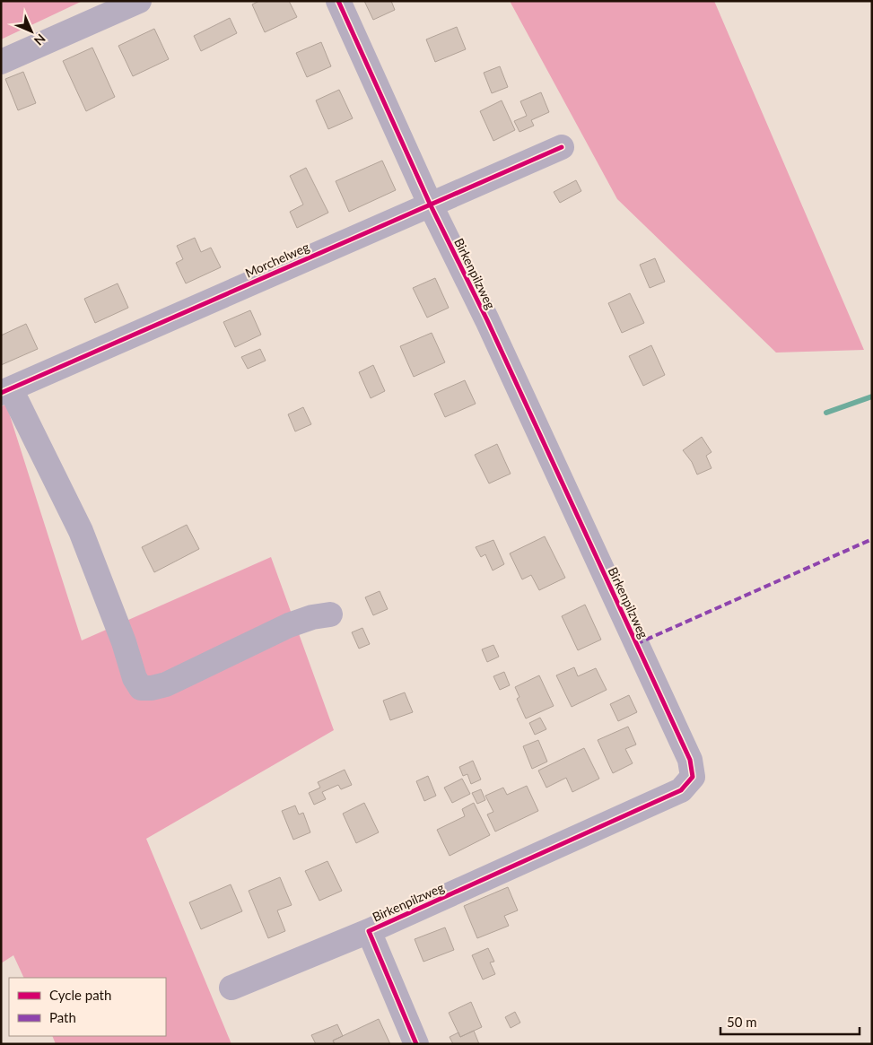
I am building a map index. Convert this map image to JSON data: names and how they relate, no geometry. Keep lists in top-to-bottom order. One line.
{"streets":{"street":["Morchelweg","Birkenpilzweg"]},"crossings":[["Morchelweg","Birkenpilzweg"]],"legend":["Cycle path","Path"],"scale_bar":"50 m","north":"bottom right"}
